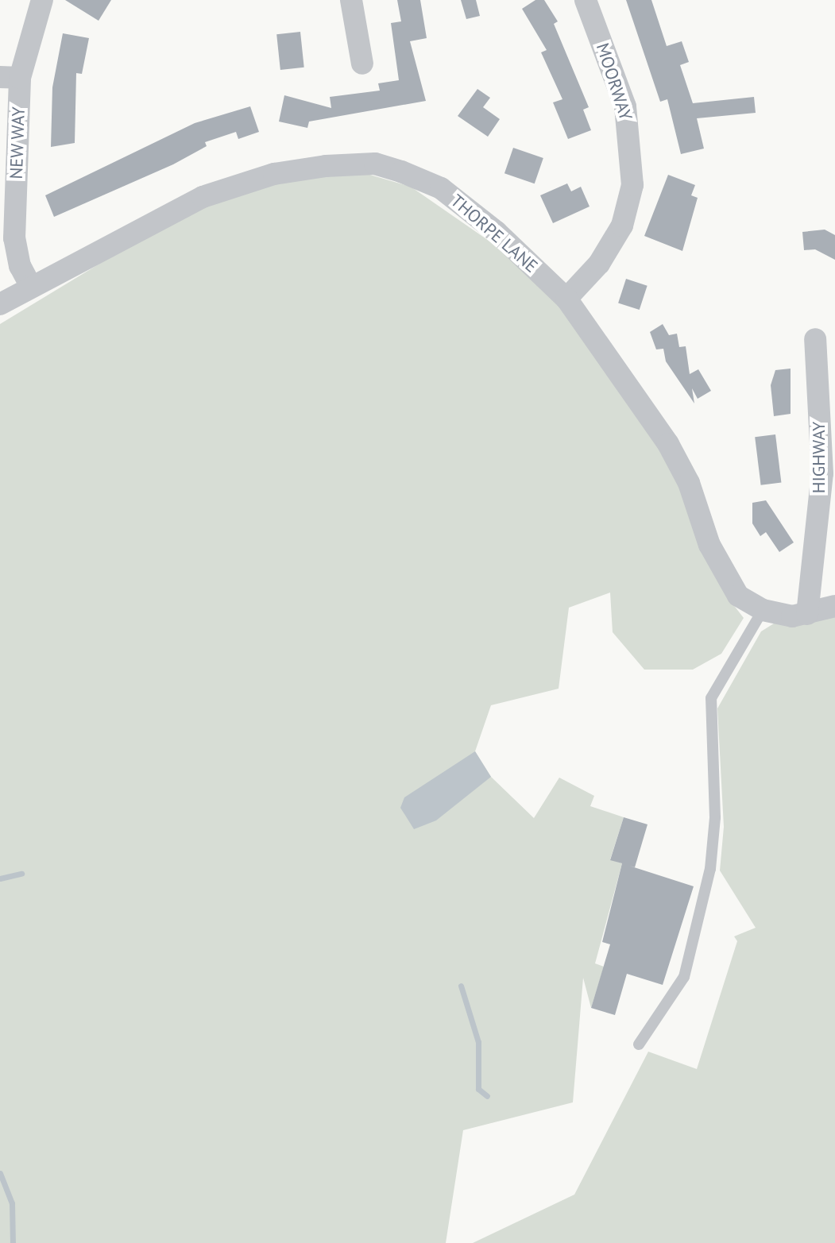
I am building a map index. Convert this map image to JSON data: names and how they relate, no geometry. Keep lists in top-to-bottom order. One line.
{"streets":{"street":["MOORWAY","NEW WAY","THORPE LANE","HIGHWAY"]},"crossings":[["MOORWAY","THORPE LANE"],["NEW WAY","THORPE LANE"],["THORPE LANE","HIGHWAY"]]}
